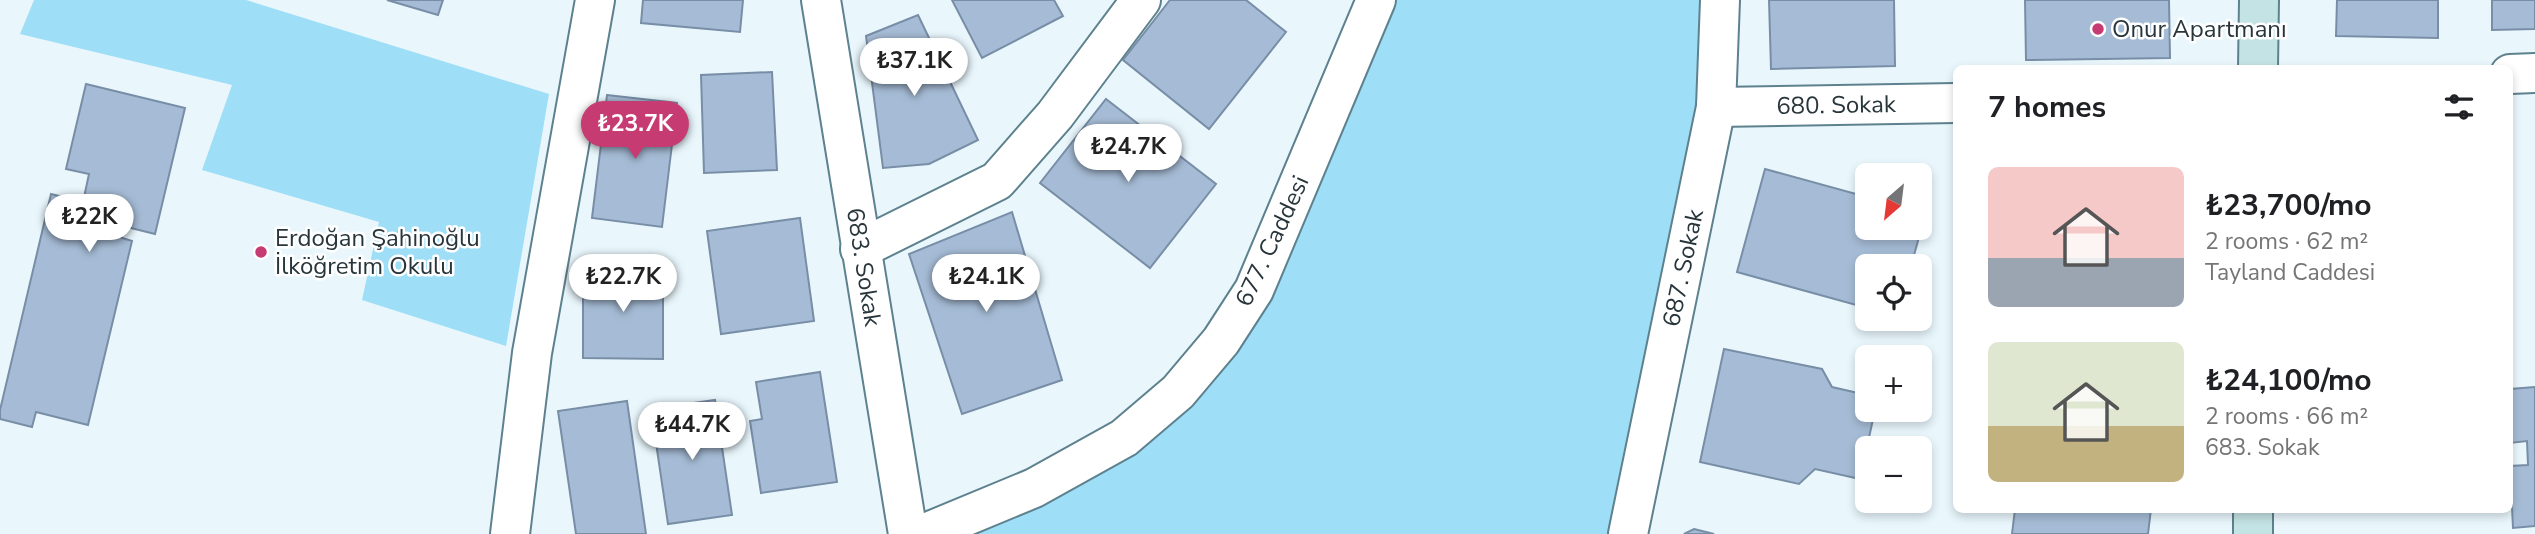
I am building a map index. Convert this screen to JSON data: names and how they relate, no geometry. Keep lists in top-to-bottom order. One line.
{"streets":{"street":["680. Sokak","677. Caddesi","683. Sokak","687. Sokak"]},"crossings":[["680. Sokak","687. Sokak"]],"places":["Onur Apartmanı","Erdoğan Şahinoğlu İlköğretim Okulu"],"north":"bottom left","page":{"price":["₺37.1K","₺23.7K","₺24.7K","₺22K","₺22.7K","₺24.1K","₺44.7K"],"heading":"7 homes","list":[{"name":"₺23,700/mo","note":"2 rooms · 62 m² · Tayland Caddesi"},{"name":"₺24,100/mo","note":"2 rooms · 66 m² · 683. Sokak"}],"map_buttons":["+","−"]}}
